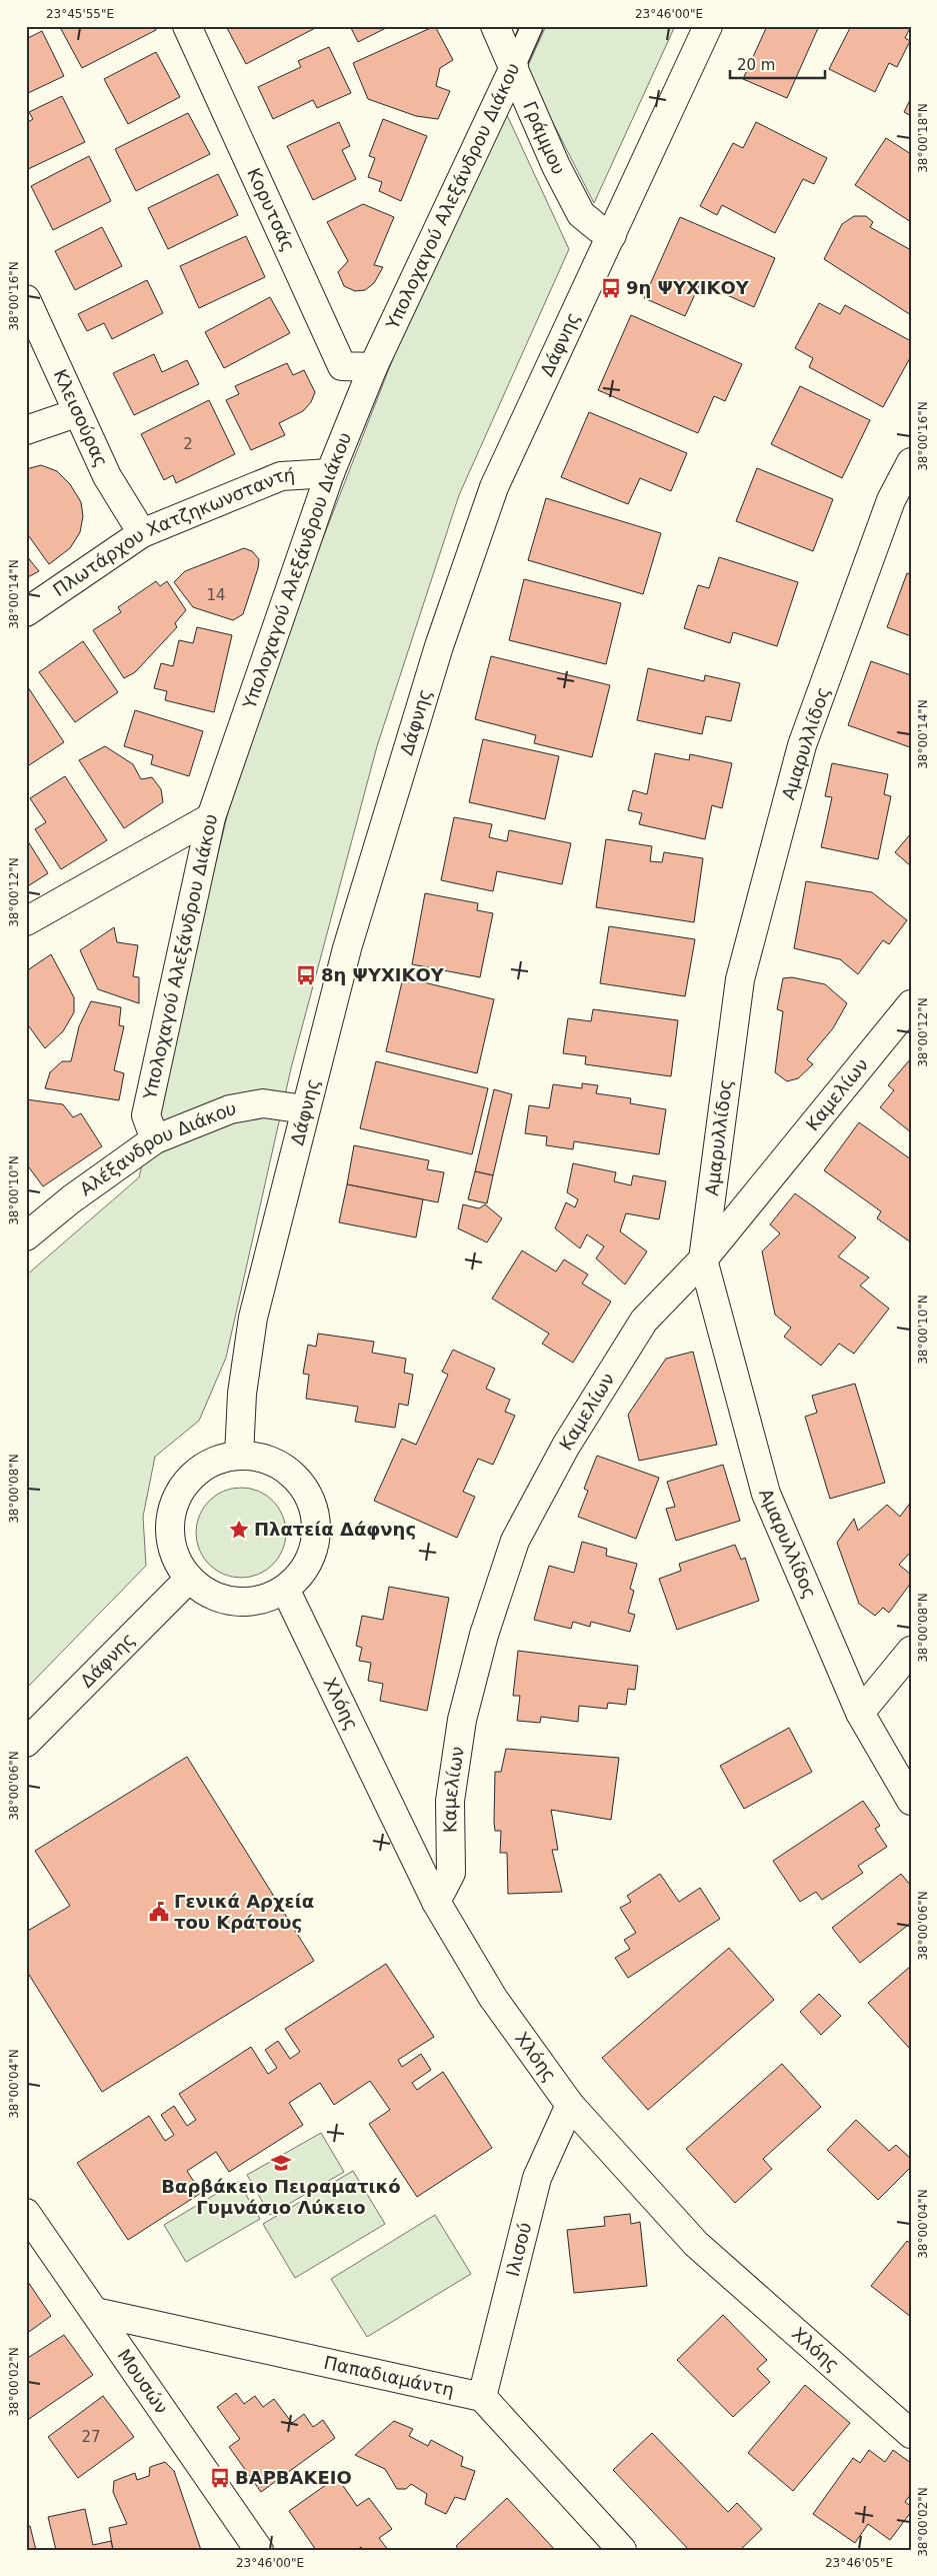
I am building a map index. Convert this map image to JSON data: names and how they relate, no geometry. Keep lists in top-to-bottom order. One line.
{"streets":{"street":["Γράμμου","Υπολοχαγού Αλεξάνδρου Διάκου","Κορυτσάς","Δάφνης","Κλεισούρας","Πλωτάρχου Χατζηκωνσταντή","Αμαρυλλίδος","Καμελίων","Αλέξανδρου Διάκου","Χλόης","Ιλισού","Παπαδιαμάντη","Μουσών"]},"crossings":[["Γράμμου","Υπολοχαγού Αλεξάνδρου Διάκου"],["Γράμμου","Δάφνης"],["Υπολοχαγού Αλεξάνδρου Διάκου","Κορυτσάς"],["Υπολοχαγού Αλεξάνδρου Διάκου","Πλωτάρχου Χατζηκωνσταντή"],["Υπολοχαγού Αλεξάνδρου Διάκου","Αλέξανδρου Διάκου"],["Δάφνης","Αλέξανδρου Διάκου"],["Δάφνης","Χλόης"],["Κλεισούρας","Πλωτάρχου Χατζηκωνσταντή"],["Αμαρυλλίδος","Καμελίων"],["Καμελίων","Χλόης"],["Χλόης","Ιλισού"],["Ιλισού","Παπαδιαμάντη"],["Παπαδιαμάντη","Μουσών"]],"places":{"bus stop":["9η ΨΥΧΙΚΟΥ","8η ΨΥΧΙΚΟΥ","ΒΑΡΒΑΚΕΙΟ"],"place":["Πλατεία Δάφνης"],"public building":["Γενικά Αρχεία του Κράτους"],"school or university":["Βαρβάκειο Πειραματικό Γυμνάσιο Λύκειο"]},"house_numbers":["2","14","27"],"scale_bar":"20 m","coordinates":["23°45'55\"E","23°46'00\"E","38°00'18\"N","38°00'16\"N","38°00'14\"N","38°00'12\"N","38°00'10\"N","38°00'08\"N","38°00'06\"N","38°00'04\"N","38°00'02\"N","23°46'05\"E"]}
